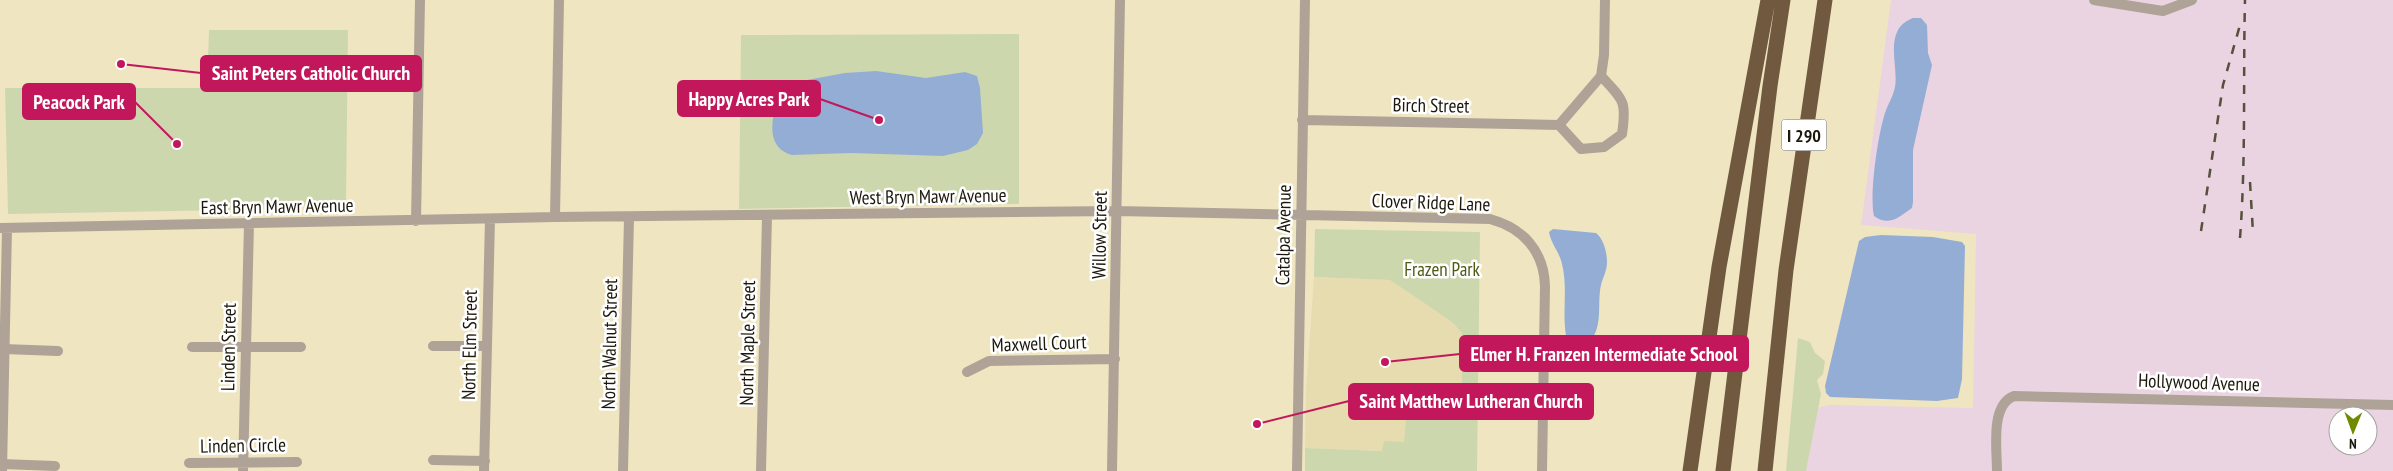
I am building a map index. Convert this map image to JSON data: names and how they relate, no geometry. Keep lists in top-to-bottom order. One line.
{"streets":{"highway":["I 290"],"street":["Birch Street","West Bryn Mawr Avenue","Clover Ridge Lane","East Bryn Mawr Avenue","Willow Street","Catalpa Avenue","North Maple Street","Maxwell Court","North Walnut Street","North Elm Street","Linden Street","Hollywood Avenue","Linden Circle"]},"crossings":[["Birch Street","Catalpa Avenue"],["West Bryn Mawr Avenue","Clover Ridge Lane"],["West Bryn Mawr Avenue","East Bryn Mawr Avenue"],["West Bryn Mawr Avenue","Willow Street"],["West Bryn Mawr Avenue","Catalpa Avenue"],["West Bryn Mawr Avenue","North Maple Street"],["West Bryn Mawr Avenue","North Walnut Street"],["Clover Ridge Lane","Catalpa Avenue"],["East Bryn Mawr Avenue","North Elm Street"],["East Bryn Mawr Avenue","Linden Street"],["Willow Street","Maxwell Court"],["Linden Street","Linden Circle"]],"parks":["Frazen Park"],"places":["Saint Peters Catholic Church","Happy Acres Park","Peacock Park","Elmer H. Franzen Intermediate School","Saint Matthew Lutheran Church"],"north":"bottom"}
